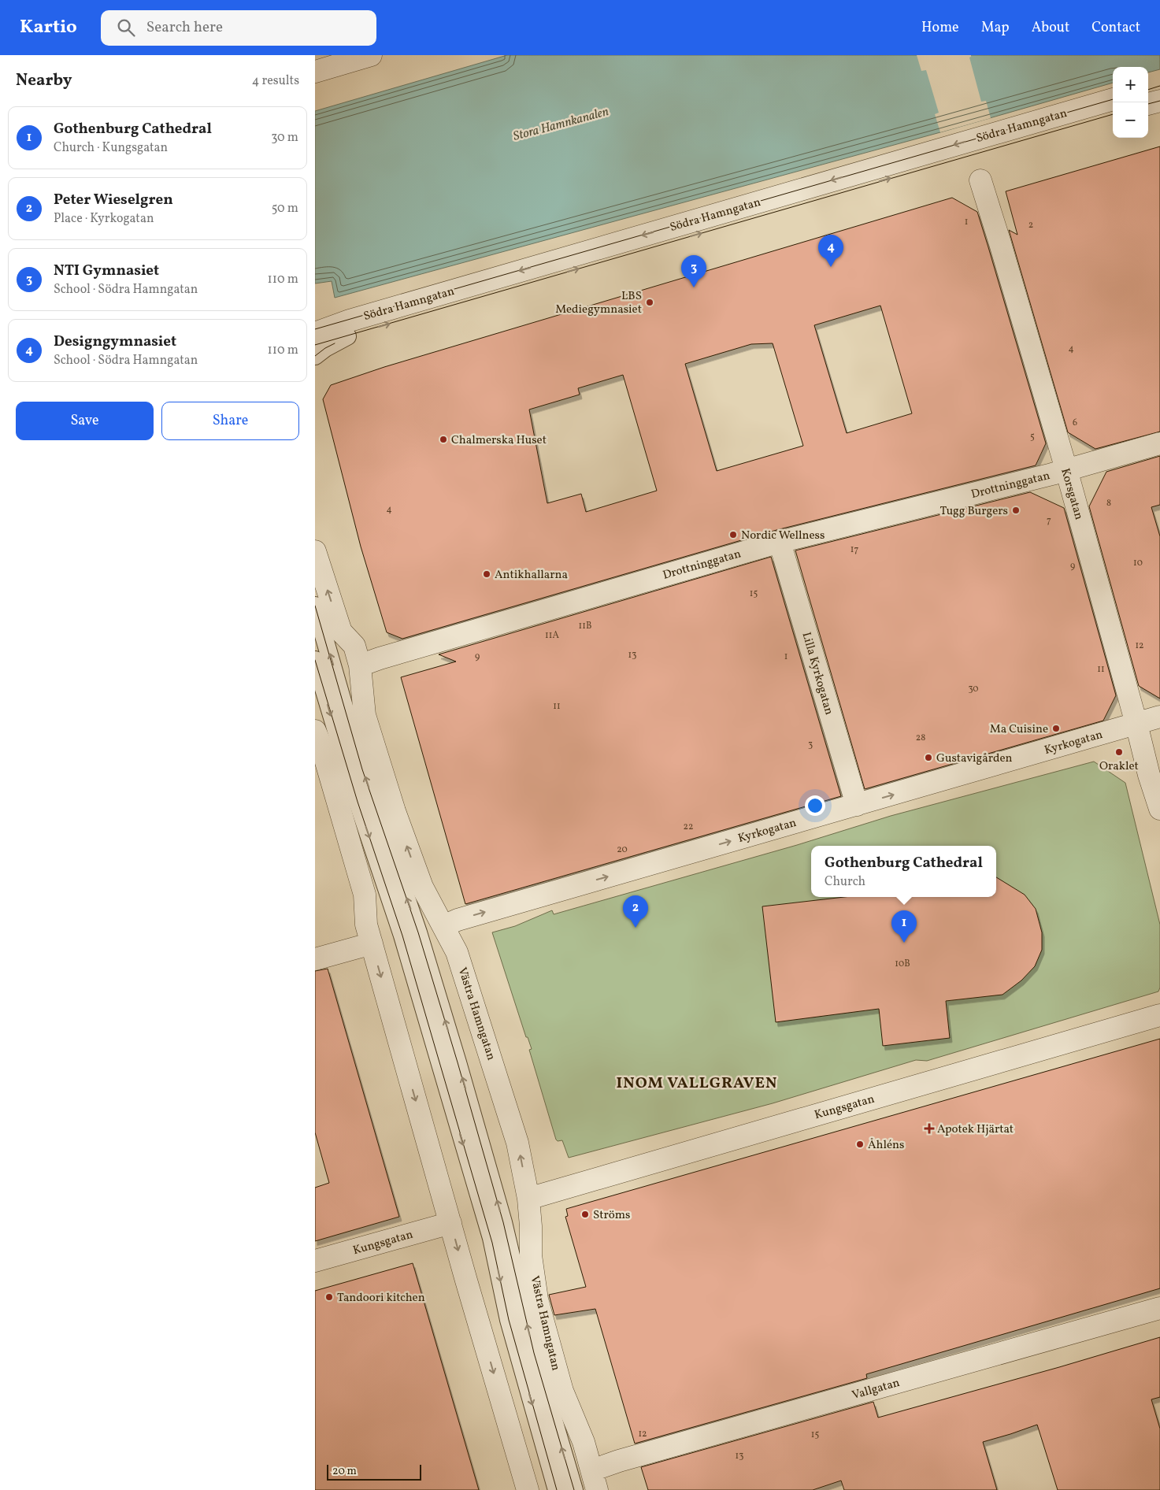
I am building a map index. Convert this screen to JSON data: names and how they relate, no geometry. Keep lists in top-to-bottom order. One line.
{"streets":{"street":["Södra Hamngatan","Drottninggatan","Korsgatan","Lilla Kyrkogatan","Kyrkogatan","Västra Hamngatan","Kungsgatan","Vallgatan"]},"crossings":[["Drottninggatan","Korsgatan"],["Drottninggatan","Lilla Kyrkogatan"],["Drottninggatan","Västra Hamngatan"],["Korsgatan","Kyrkogatan"],["Lilla Kyrkogatan","Kyrkogatan"],["Kyrkogatan","Västra Hamngatan"],["Västra Hamngatan","Kungsgatan"],["Västra Hamngatan","Vallgatan"]],"one_way":["Kyrkogatan"],"districts":["INOM VALLGRAVEN"],"water":["Stora Hamnkanalen"],"places":{"other":["LBS Mediegymnasiet","Chalmerska Huset","Tugg Burgers","Nordic Wellness","Antikhallarna","Ma Cuisine","Oraklet","Gustavigården","Åhléns","Ströms","Tandoori kitchen"],"health":["Apotek Hjärtat"]},"house_numbers":["1","2","4","6","5","8","4","7","17","10","9","15","11B","11A","12","13","9","1","11","30","11","28","3","22","20","10B","12","15","13"],"scale_bar":"20 m","page":{"header":"Kartio","search":"Search here","nav":["Home","Map","About","Contact"],"heading":["Nearby","4 results"],"map_buttons":["+","−"],"list":[{"mark":"1","name":"Gothenburg Cathedral","note":"Church · Kungsgatan","value":"30 m"},{"mark":"2","name":"Peter Wieselgren","note":"Place · Kyrkogatan","value":"50 m"},{"mark":"3","name":"NTI Gymnasiet","note":"School · Södra Hamngatan","value":"110 m"},{"mark":"4","name":"Designgymnasiet","note":"School · Södra Hamngatan","value":"110 m"}],"pins":["4","3","2","1"],"buttons":["Save","Share"],"popup":["Gothenburg Cathedral","Church"],"scale":"20 m"}}
